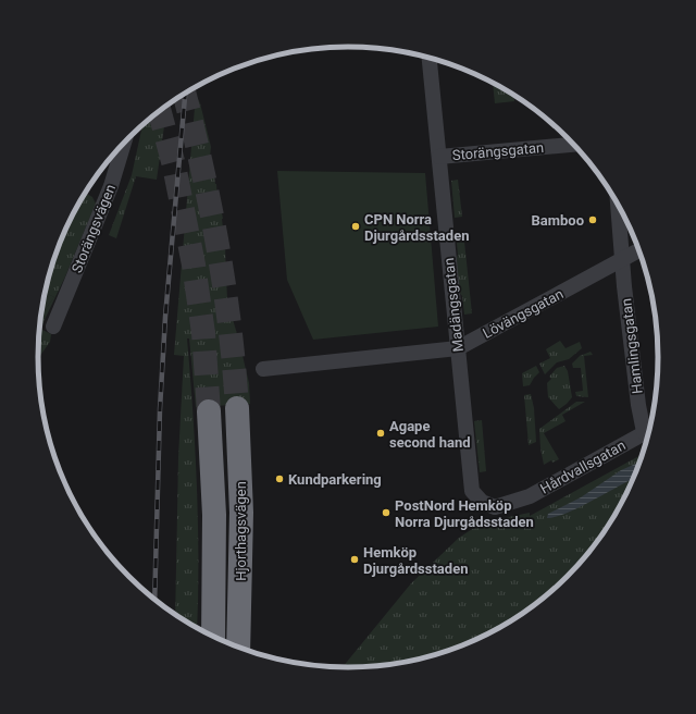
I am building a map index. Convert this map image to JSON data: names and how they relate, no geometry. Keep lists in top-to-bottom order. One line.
{"streets":{"highway":["Hjorthagsvägen"],"street":["Storängsgatan","Storängsvägen","Madängsgatan","Lövängsgatan","Hamlingsgatan","Hårdvallsgatan"]},"crossings":[["Storängsgatan","Madängsgatan"],["Madängsgatan","Lövängsgatan"],["Madängsgatan","Hårdvallsgatan"],["Lövängsgatan","Hamlingsgatan"]],"places":["Bamboo","CPN Norra Djurgårdsstaden","Agape second hand","Kundparkering","PostNord Hemköp Norra Djurgådsstaden","Hemköp Djurgårdsstaden"]}
